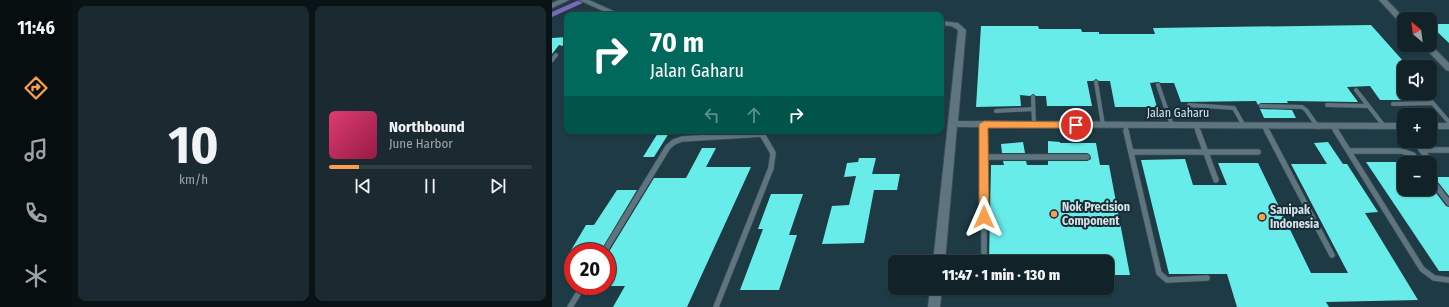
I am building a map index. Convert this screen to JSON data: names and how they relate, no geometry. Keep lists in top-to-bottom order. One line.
{"streets":{"street":["Jalan Gaharu"]},"places":["Nok Precision Component","Sanipak Indonesia"],"north":"top left","page":{"tabs":"11:46","tile":["10","km/h"],"map_buttons":["+","−"],"turn":["70 m","Jalan Gaharu"],"song":["Northbound","June Harbor"],"limit":"20","trip":"11:47 · 1 min · 130 m"}}
